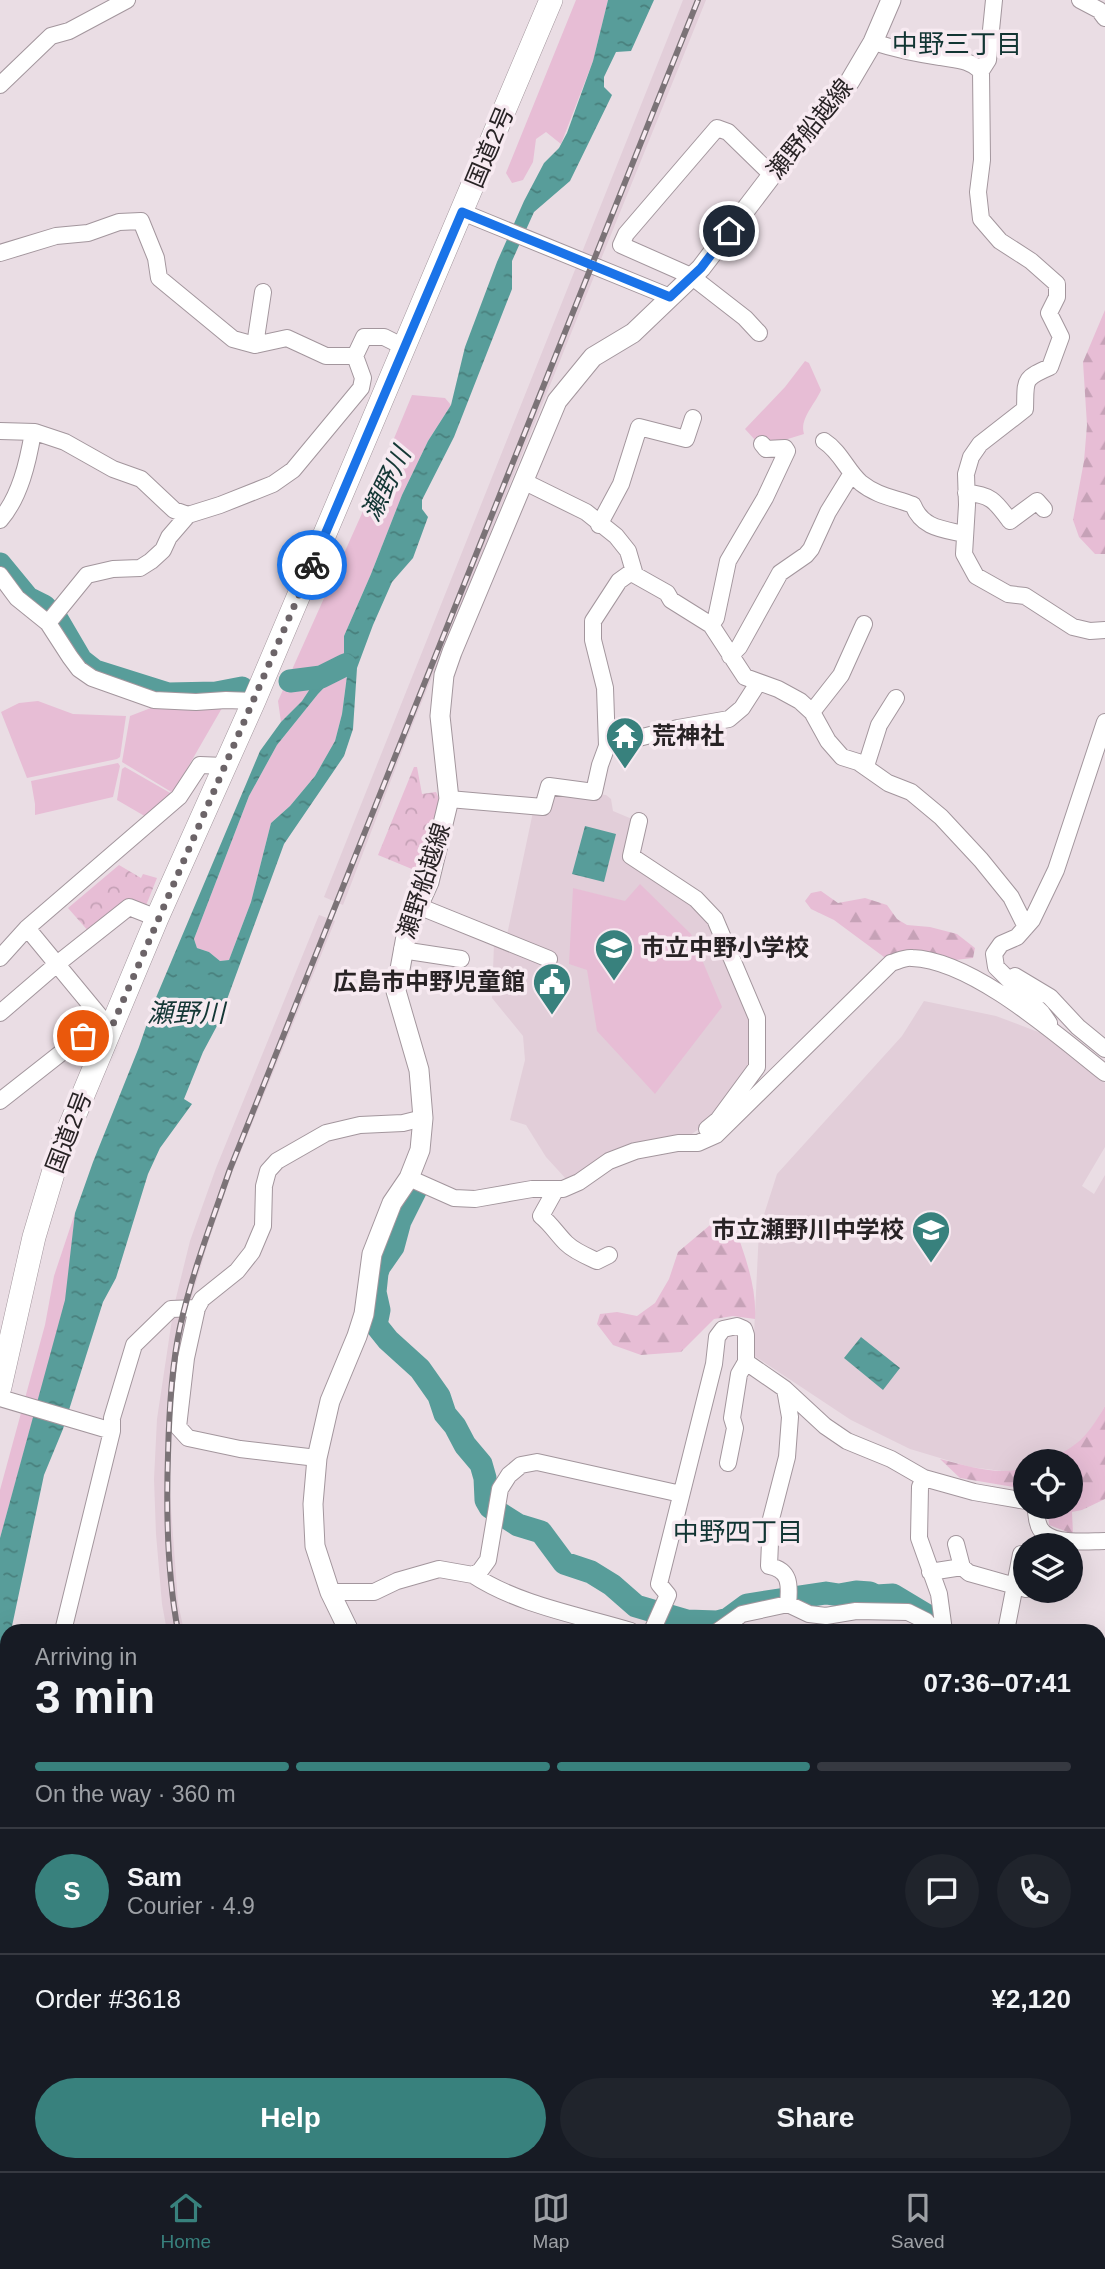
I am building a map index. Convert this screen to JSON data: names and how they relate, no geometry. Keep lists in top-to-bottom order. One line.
{"streets":{"highway":["国道2号"],"main road":["瀬野船越線"]},"districts":["中野三丁目","中野四丁目"],"water":["瀬野川"],"places":{"temple":["荒神社"],"school or university":["市立中野小学校","市立瀬野川中学校"],"public building":["広島市中野児童館"]},"page":{"heading":["3 min","Arriving in","07:36–07:41"],"panel":["Sam","Courier · 4.9","Order #3618","¥2,120"],"bar":"On the way · 360 m","round":"S","buttons":["Help","Share"],"tabs":["Home","Map","Saved"]}}
